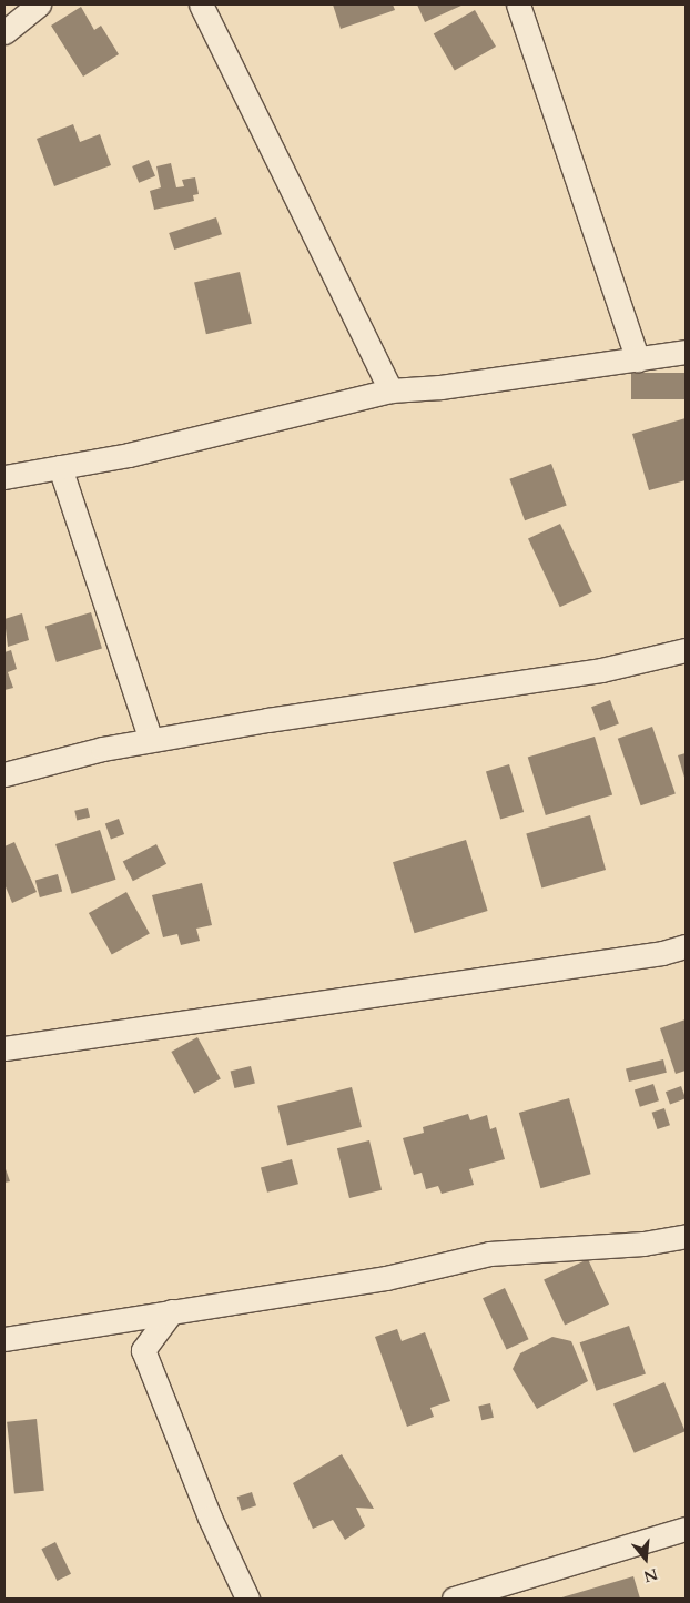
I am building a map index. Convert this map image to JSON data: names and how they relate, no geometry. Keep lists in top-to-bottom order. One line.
{"north":"bottom"}
